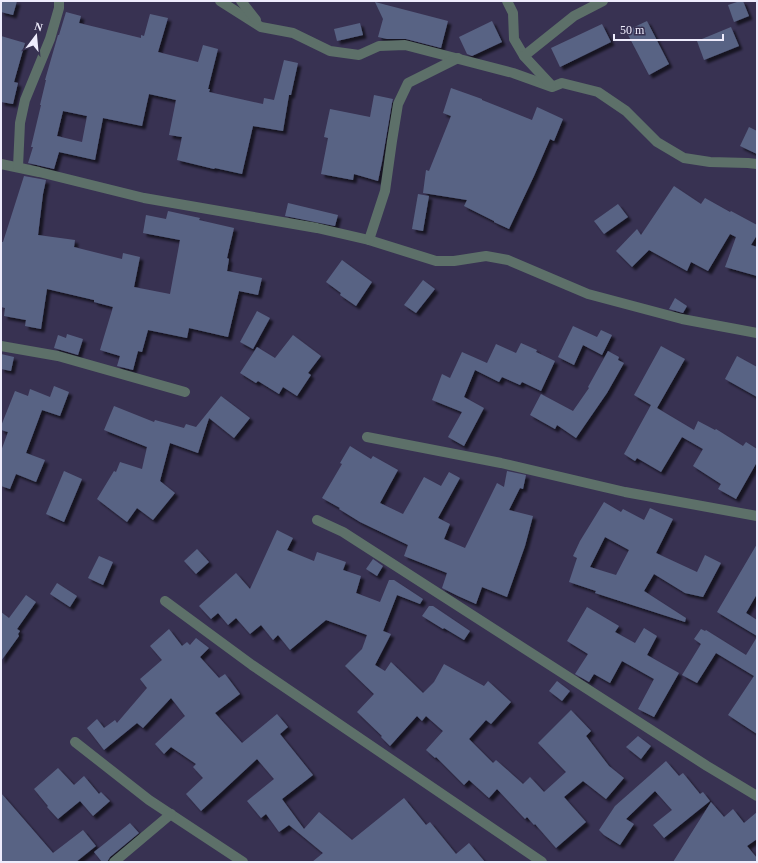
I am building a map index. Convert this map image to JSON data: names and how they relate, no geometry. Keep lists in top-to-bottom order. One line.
{"scale_bar":"50 m","north":"top"}
